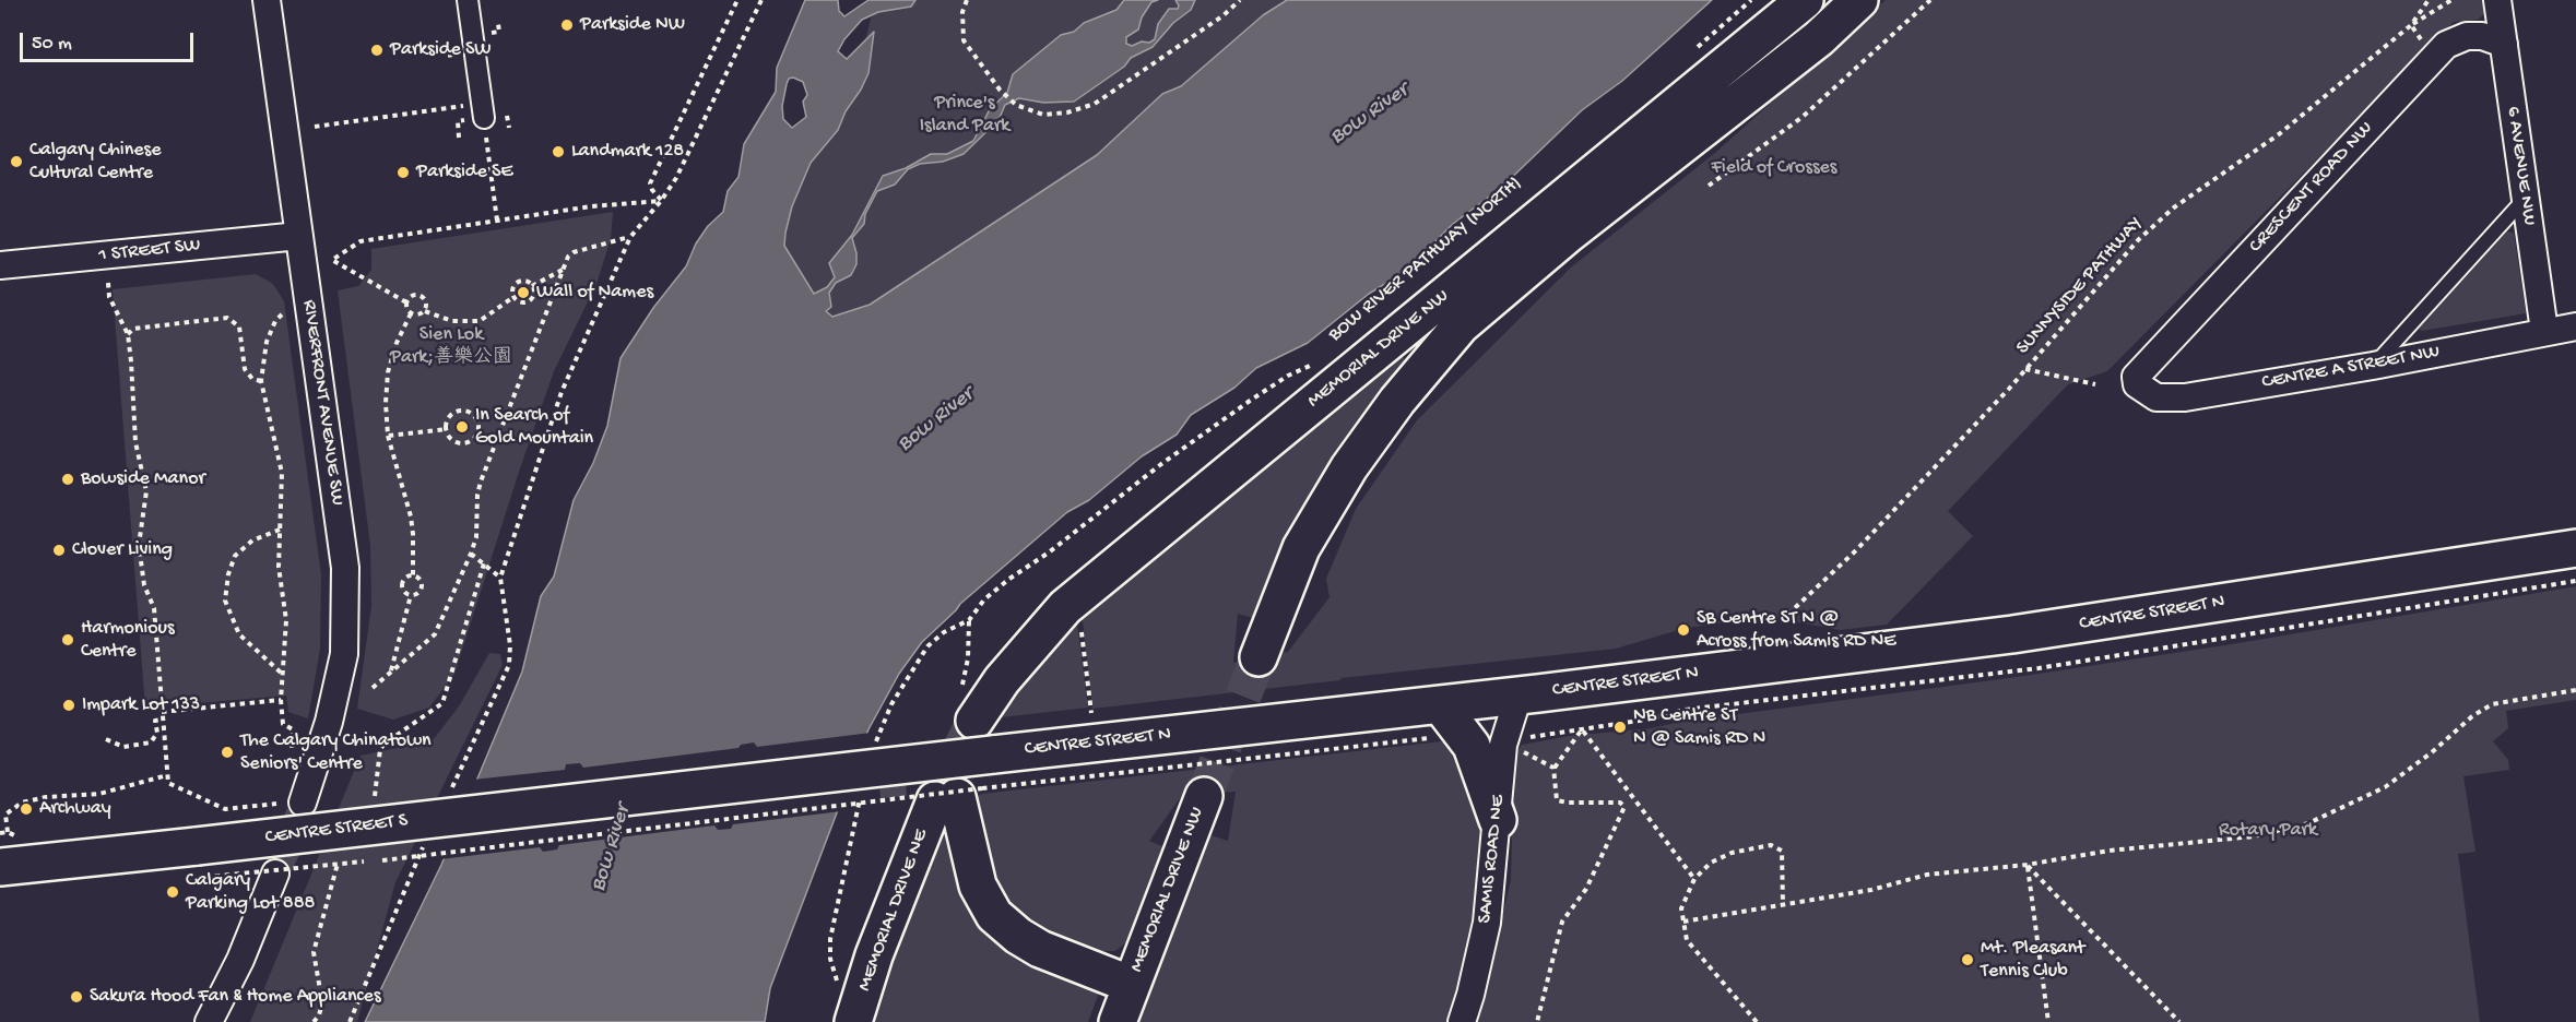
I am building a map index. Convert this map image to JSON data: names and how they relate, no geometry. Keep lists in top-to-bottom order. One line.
{"streets":{"main road":["MEMORIAL DRIVE NW","CENTRE STREET N","CENTRE STREET S","MEMORIAL DRIVE NE"],"street":["6 AVENUE NW","CRESCENT ROAD NW","1 STREET SW","CENTRE A STREET NW","RIVERFRONT AVENUE SW","SAMIS ROAD NE"],"path":["SUNNYSIDE PATHWAY"]},"crossings":[["6 AVENUE NW","CRESCENT ROAD NW"],["6 AVENUE NW","CENTRE A STREET NW"],["CRESCENT ROAD NW","CENTRE A STREET NW"],["1 STREET SW","RIVERFRONT AVENUE SW"],["CENTRE STREET N","CENTRE STREET S"],["CENTRE STREET N","SAMIS ROAD NE"]],"water":["Bow River"],"parks":["Prince's Island Park","Field of Crosses","Sien Lok Park;善樂公園","Rotary Park"],"places":["Parkside NW","Parkside SW","Landmark 128","Calgary Chinese Cultural Centre","Parkside SE","Wall of Names","In Search of Gold Mountain","Bowside Manor","Clover Living","SB Centre ST N @ Across from Samis RD NE","Harmonious Centre","Impark Lot 133","NB Centre ST N @ Samis RD N","The Calgary Chinatown Seniors' Centre","Archway","Calgary Parking Lot 888","Mt. Pleasant Tennis Club","Sakura Hood Fan & Home Appliances"],"scale_bar":"50 m"}
